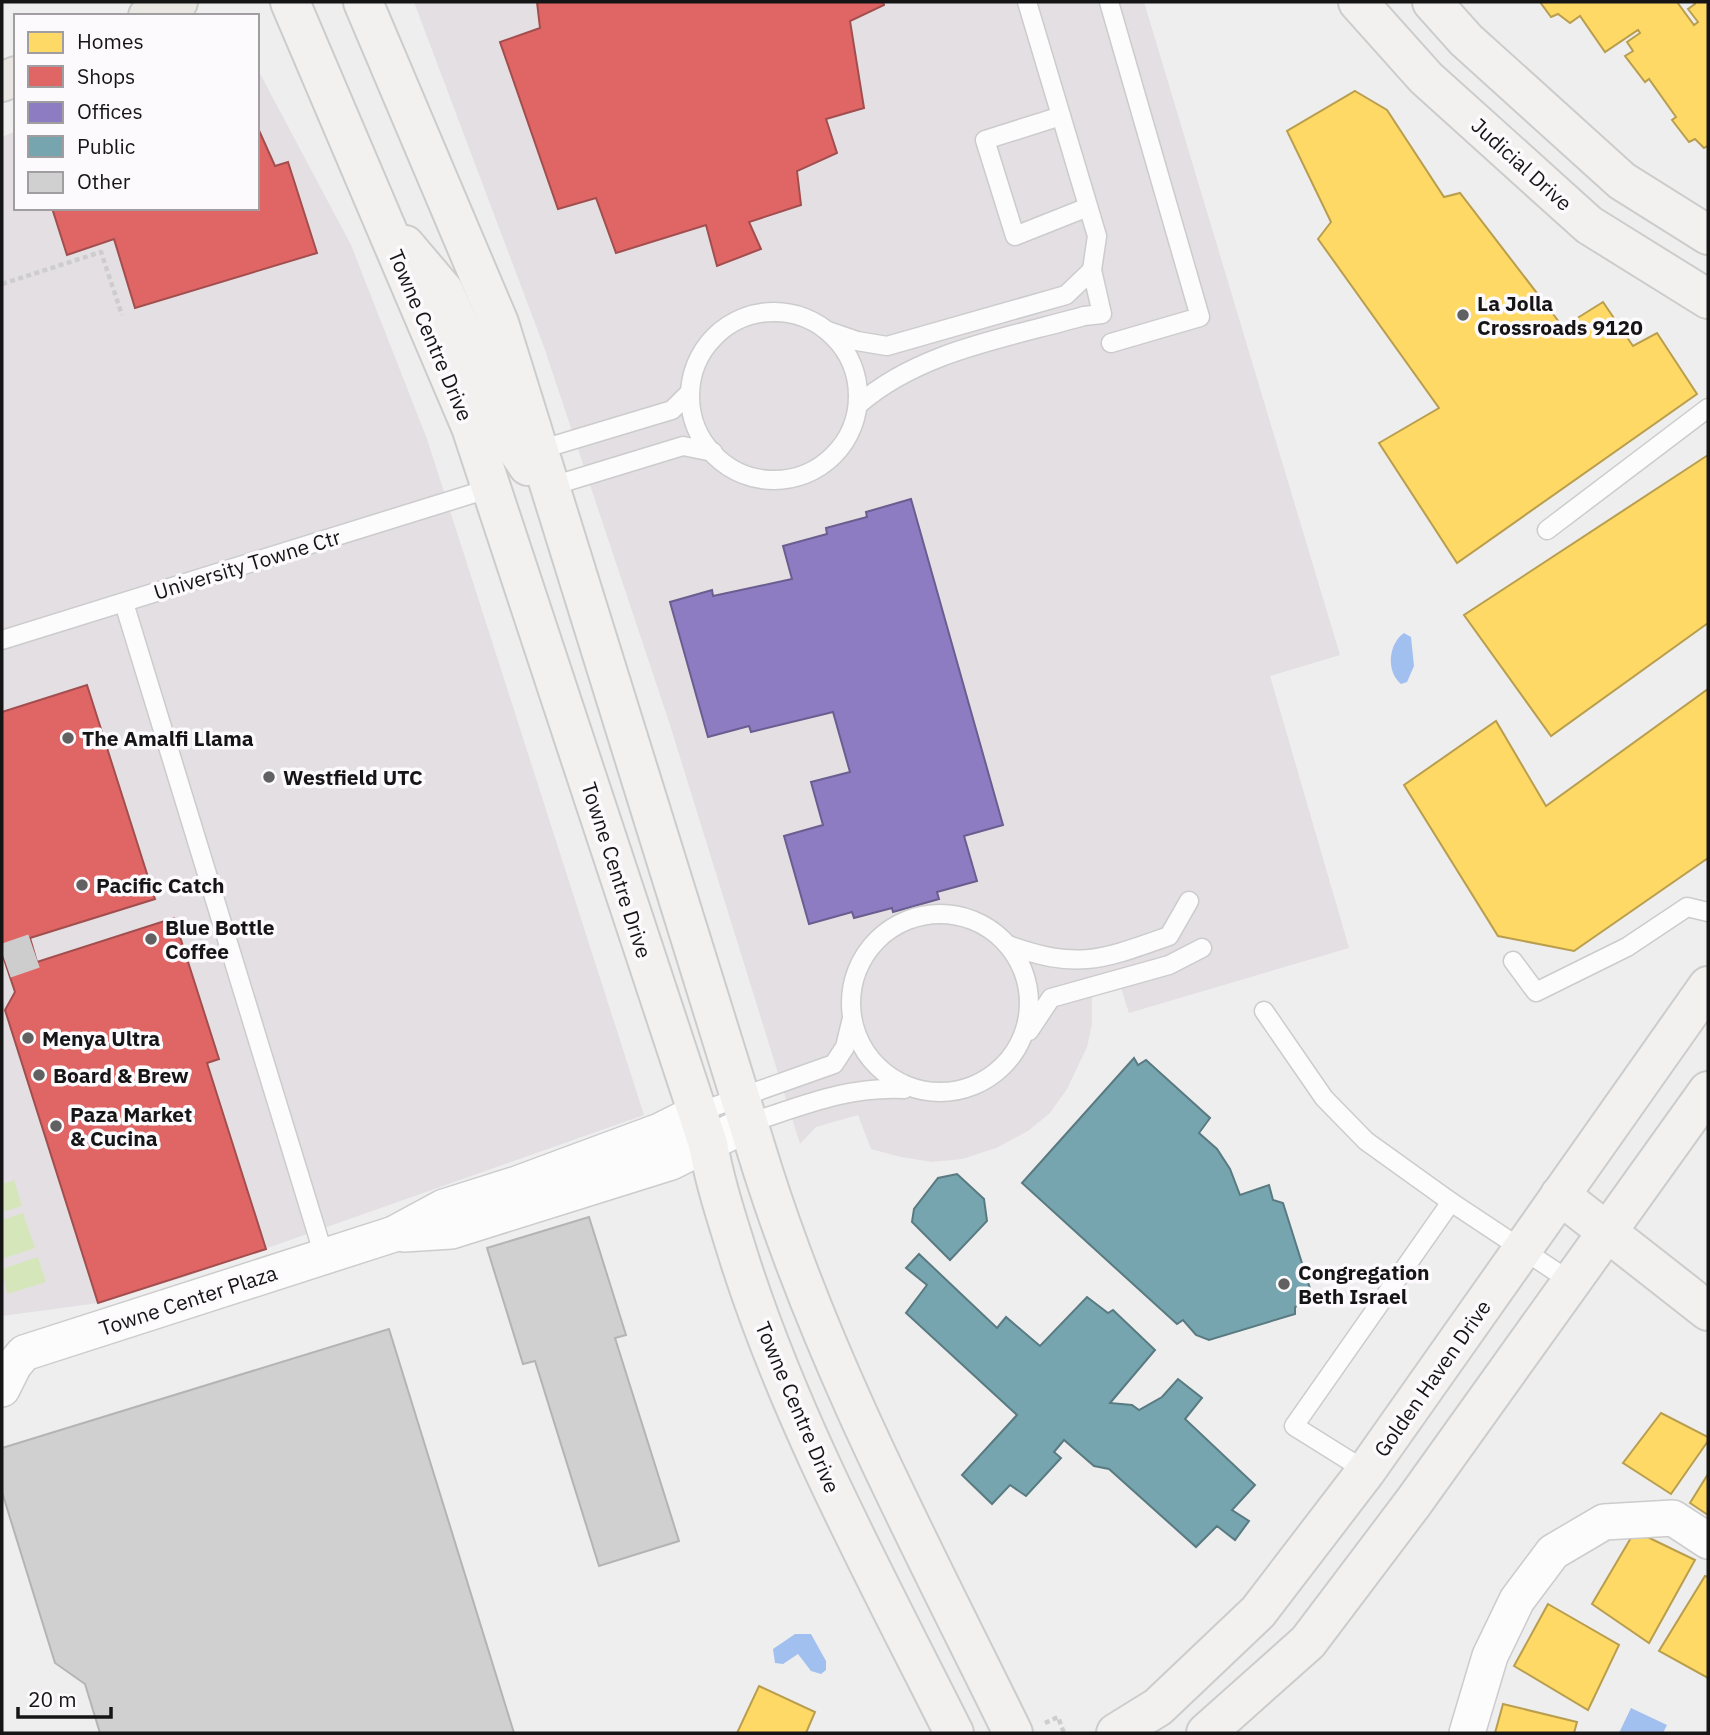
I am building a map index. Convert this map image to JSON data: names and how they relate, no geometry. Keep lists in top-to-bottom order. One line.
{"streets":{"main road":["Judicial Drive","Towne Centre Drive","Golden Haven Drive"],"street":["Towne Center Plaza"],"lane":["University Towne Ctr"]},"crossings":[["Towne Centre Drive","University Towne Ctr"],["Towne Centre Drive","Towne Center Plaza"]],"places":["La Jolla Crossroads 9120","The Amalfi Llama","Westfield UTC","Pacific Catch","Blue Bottle Coffee","Menya Ultra","Board & Brew","Paza Market & Cucina","Congregation Beth Israel"],"legend":["Homes","Shops","Offices","Public","Other"],"scale_bar":"20 m"}
